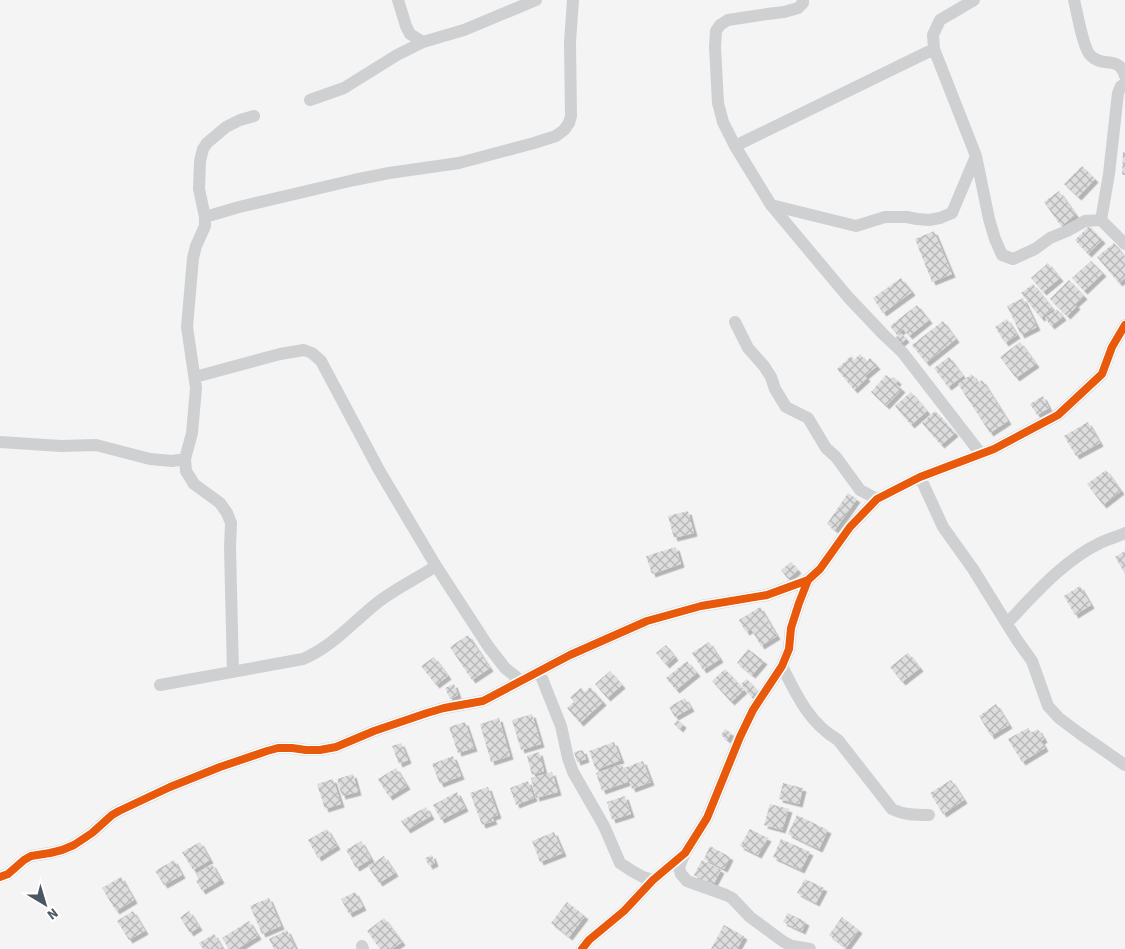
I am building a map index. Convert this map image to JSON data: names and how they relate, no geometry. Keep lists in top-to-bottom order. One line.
{"north":"bottom right"}
